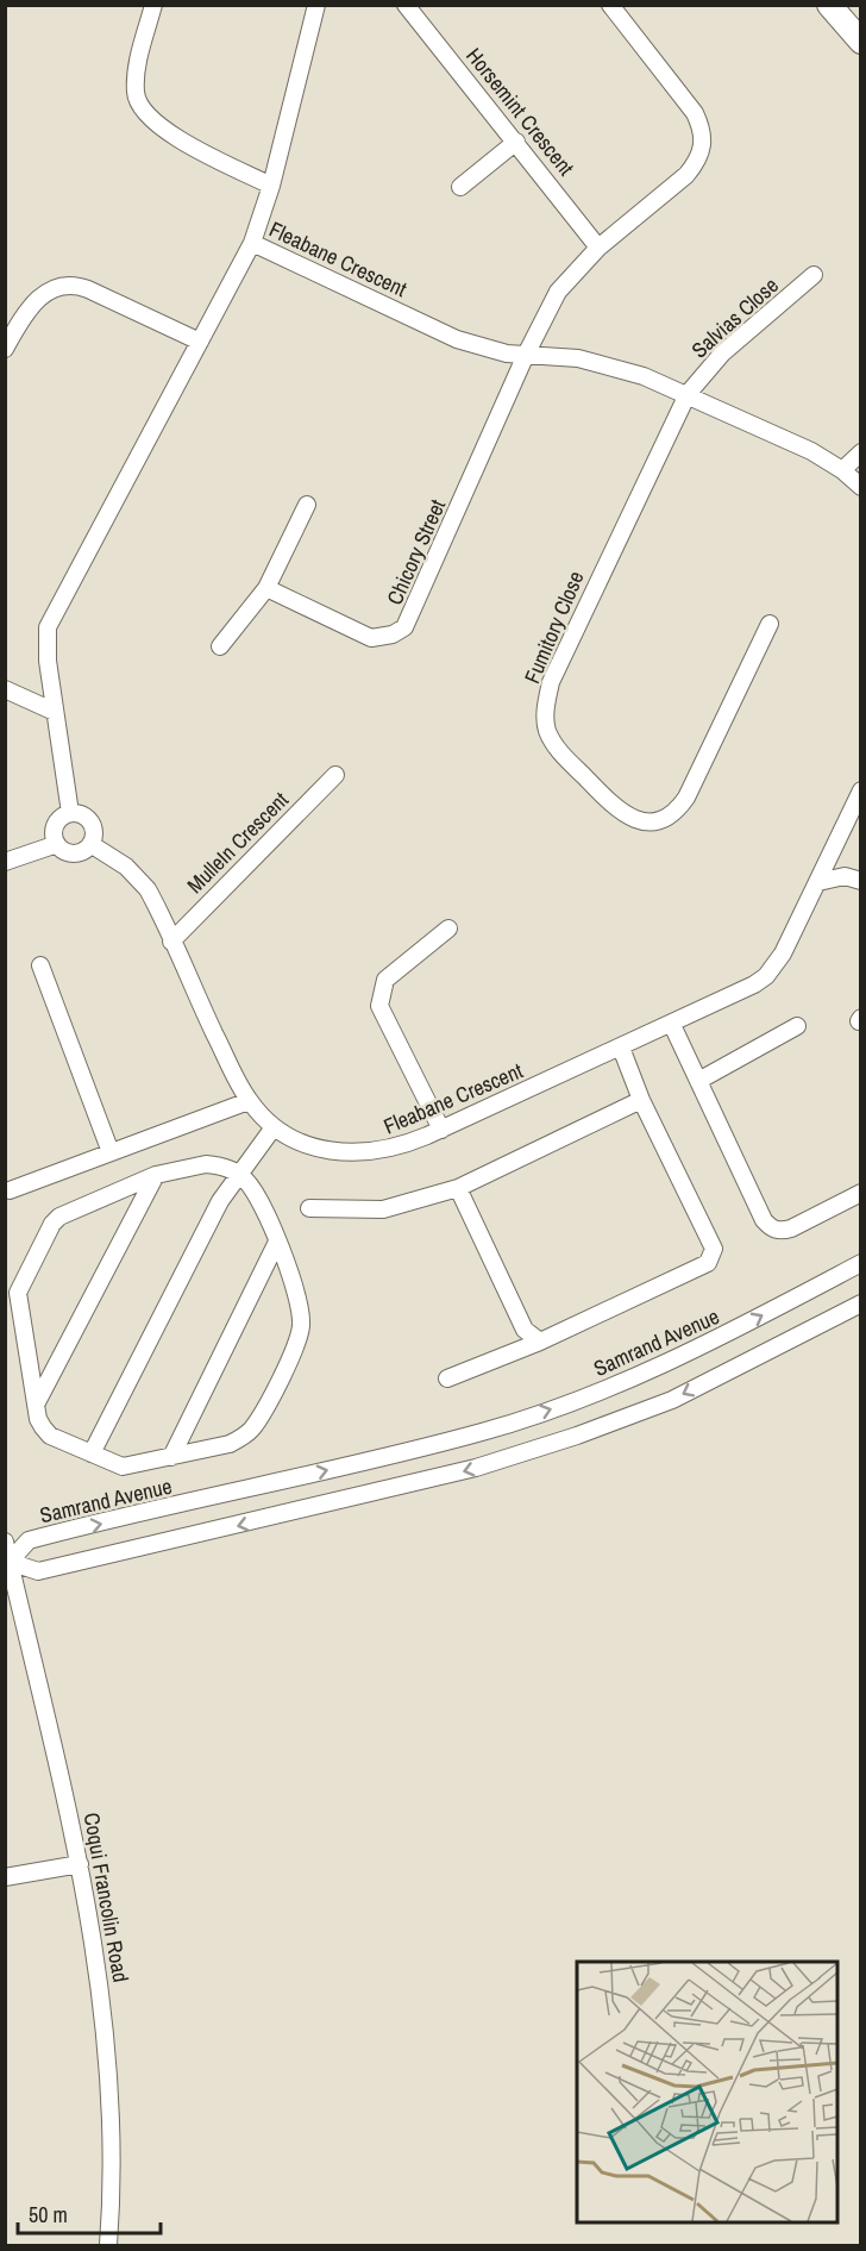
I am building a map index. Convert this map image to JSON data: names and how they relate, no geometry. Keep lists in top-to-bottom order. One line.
{"streets":{"street":["Horsemint Crescent","Fleabane Crescent","Salvias Close","Chicory Street","Fumitory Close","MulleIn Crescent","Samrand Avenue","Coqui Francolin Road"]},"crossings":[["Horsemint Crescent","Chicory Street"],["Fleabane Crescent","Salvias Close"],["Fleabane Crescent","Chicory Street"],["Fleabane Crescent","Fumitory Close"],["Fleabane Crescent","MulleIn Crescent"],["Salvias Close","Fumitory Close"],["Samrand Avenue","Coqui Francolin Road"]],"scale_bar":"50 m"}
